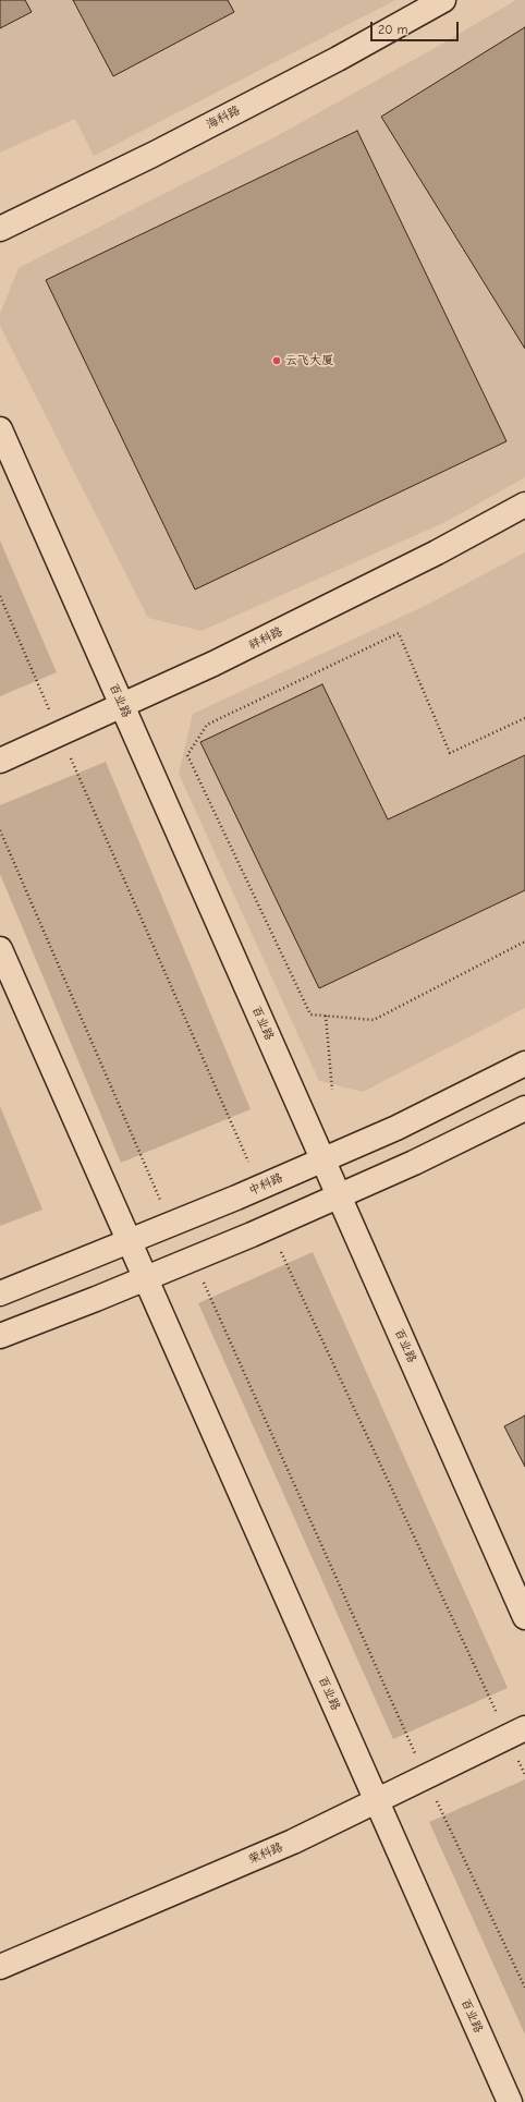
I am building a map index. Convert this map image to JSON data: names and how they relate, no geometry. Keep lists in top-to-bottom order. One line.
{"streets":{"street":["海科路","祥科路","百业路","中科路","荣科路"]},"crossings":[["祥科路","百业路"],["百业路","中科路"],["百业路","荣科路"]],"places":["云飞大厦"],"scale_bar":"20 m"}
